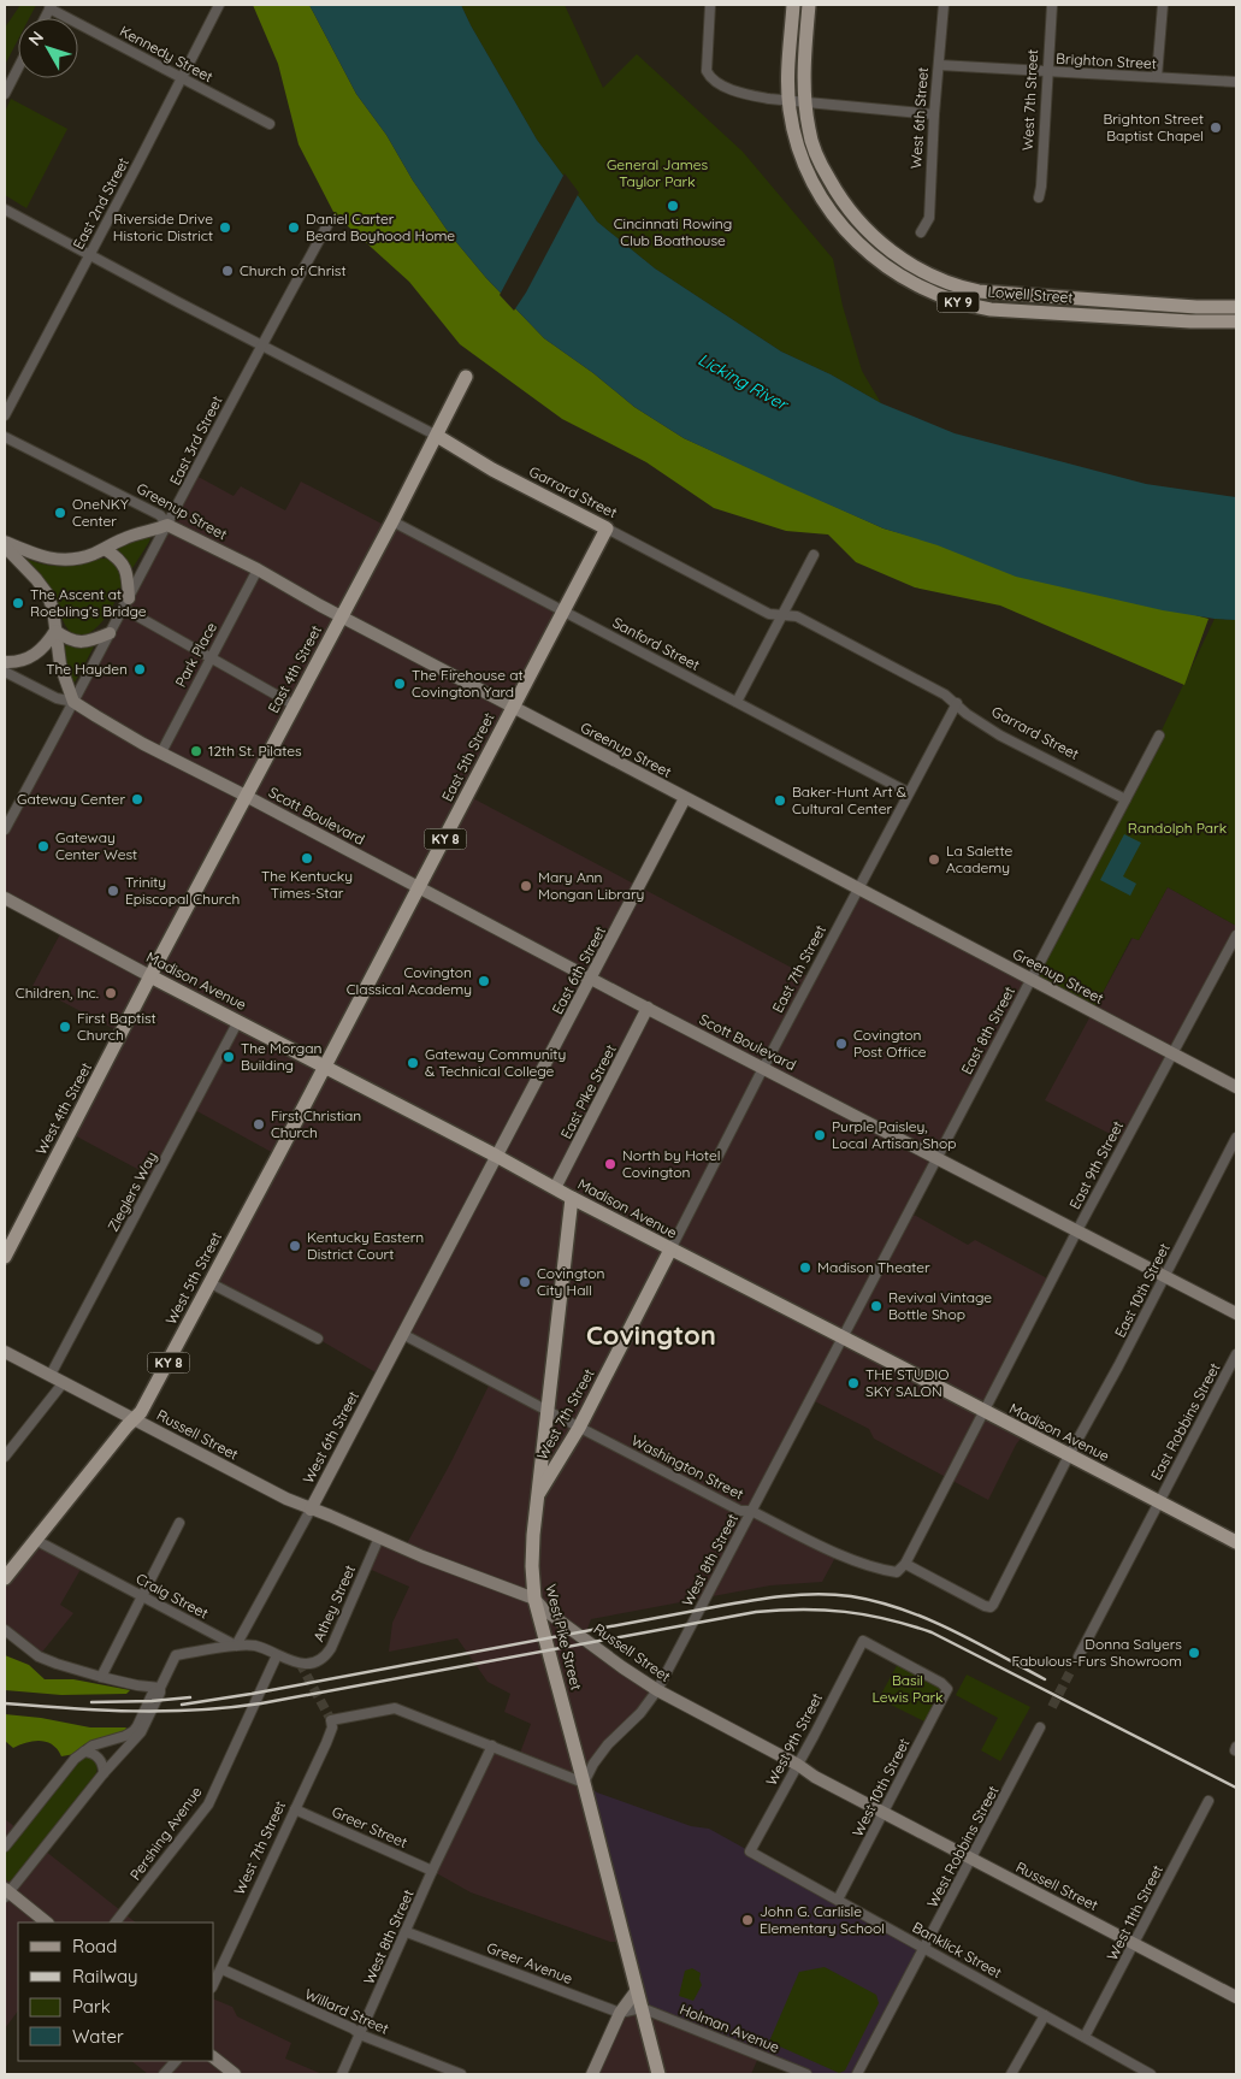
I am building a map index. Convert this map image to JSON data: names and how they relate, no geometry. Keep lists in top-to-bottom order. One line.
{"streets":{"main road":["West 7th Street","West 6th Street","Lowell Street","KY 9","Garrard Street","Greenup Street","East 4th Street","East 5th Street","Scott Boulevard","KY 8","East 6th Street","Madison Avenue","East Pike Street","West 4th Street","West 5th Street","Russell Street","West Pike Street"],"street":["Kennedy Street","Brighton Street","East 2nd Street","East 3rd Street","Sanford Street","Park Place","East 7th Street","East 8th Street","East 9th Street","Zieglers Way","East 10th Street","East Robbins Street","Washington Street","West 8th Street","Craig Street","Athey Street","West 9th Street","West 10th Street","Greer Street","Pershing Avenue","West Robbins Street","West 11th Street","Banklick Street","Greer Avenue","Willard Street","Holman Avenue"]},"crossings":[["Kennedy Street","East 2nd Street"],["Brighton Street","West 7th Street"],["Brighton Street","West 6th Street"],["West 7th Street","East 7th Street"],["West 7th Street","Madison Avenue"],["West 7th Street","Washington Street"],["West 7th Street","West 8th Street"],["West 7th Street","West Pike Street"],["West 7th Street","Greer Street"],["West 7th Street","Willard Street"],["West 6th Street","East 6th Street"],["West 6th Street","Madison Avenue"],["West 6th Street","Russell Street"],["West 6th Street","Washington Street"],["West 6th Street","Craig Street"],["East 2nd Street","Garrard Street"],["Lowell Street","KY 9"],["East 3rd Street","Garrard Street"],["East 3rd Street","Greenup Street"],["Garrard Street","East 4th Street"],["Garrard Street","East 5th Street"],["Garrard Street","East 7th Street"],["Garrard Street","East 8th Street"],["Greenup Street","Park Place"],["Greenup Street","East 4th Street"],["Greenup Street","East 5th Street"],["Greenup Street","East 7th Street"],["Greenup Street","East 6th Street"],["Greenup Street","East 8th Street"],["Greenup Street","East 9th Street"],["Sanford Street","East 4th Street"],["Sanford Street","East 5th Street"],["Sanford Street","East 7th Street"],["Park Place","Scott Boulevard"],["East 4th Street","Scott Boulevard"],["East 4th Street","Madison Avenue"],["East 4th Street","West 4th Street"],["East 5th Street","Scott Boulevard"],["East 5th Street","Madison Avenue"],["East 5th Street","West 5th Street"],["Scott Boulevard","East 7th Street"],["Scott Boulevard","East 6th Street"],["Scott Boulevard","East 8th Street"],["Scott Boulevard","East Pike Street"],["Scott Boulevard","East 9th Street"],["Scott Boulevard","East 10th Street"],["East 7th Street","Madison Avenue"],["East 6th Street","Madison Avenue"],["Madison Avenue","East 8th Street"],["Madison Avenue","East Pike Street"],["Madison Avenue","West 4th Street"],["Madison Avenue","East 9th Street"],["Madison Avenue","Zieglers Way"],["Madison Avenue","West 5th Street"],["Madison Avenue","East 10th Street"],["Madison Avenue","East Robbins Street"],["Madison Avenue","West 8th Street"],["Madison Avenue","West Pike Street"],["East 8th Street","West 8th Street"],["Zieglers Way","Russell Street"],["West 5th Street","Russell Street"],["West 5th Street","Craig Street"],["Russell Street","West 8th Street"],["Russell Street","Athey Street"],["Russell Street","West Pike Street"],["Russell Street","West 9th Street"],["Russell Street","West 10th Street"],["Russell Street","West Robbins Street"],["Russell Street","West 11th Street"],["Washington Street","West 8th Street"],["Washington Street","West Pike Street"],["West 8th Street","West Pike Street"],["West 8th Street","Greer Street"],["West 8th Street","Greer Avenue"],["West 8th Street","Willard Street"],["Craig Street","Athey Street"],["Craig Street","Pershing Avenue"],["West Pike Street","Holman Avenue"],["West 9th Street","West 10th Street"],["West 9th Street","Banklick Street"],["West 10th Street","Banklick Street"],["West Robbins Street","Banklick Street"],["West 11th Street","Banklick Street"]],"districts":["Covington"],"water":["Licking River"],"parks":["General James Taylor Park","Randolph Park","Basil Lewis Park"],"places":["Brighton Street Baptist Chapel","Cincinnati Rowing Club Boathouse","Riverside Drive Historic District","Daniel Carter Beard Boyhood Home","Church of Christ","OneNKY Center","The Ascent at Roebling’s Bridge","The Hayden","The Firehouse at Covington Yard","12th St. Pilates","Gateway Center","Baker-Hunt Art & Cultural Center","Gateway Center West","The Kentucky Times-Star","La Salette Academy","Mary Ann Mongan Library","Trinity Episcopal Church","Covington Classical Academy","Children, Inc.","First Baptist Church","Covington Post Office","The Morgan Building","Gateway Community & Technical College","First Christian Church","Purple Paisley, Local Artisan Shop","North by Hotel Covington","Kentucky Eastern District Court","Madison Theater","Covington City Hall","Revival Vintage Bottle Shop","THE STUDIO SKY SALON","Donna Salyers Fabulous-Furs Showroom","John G. Carlisle Elementary School"],"legend":["Road","Railway","Park","Water"],"north":"top left"}
